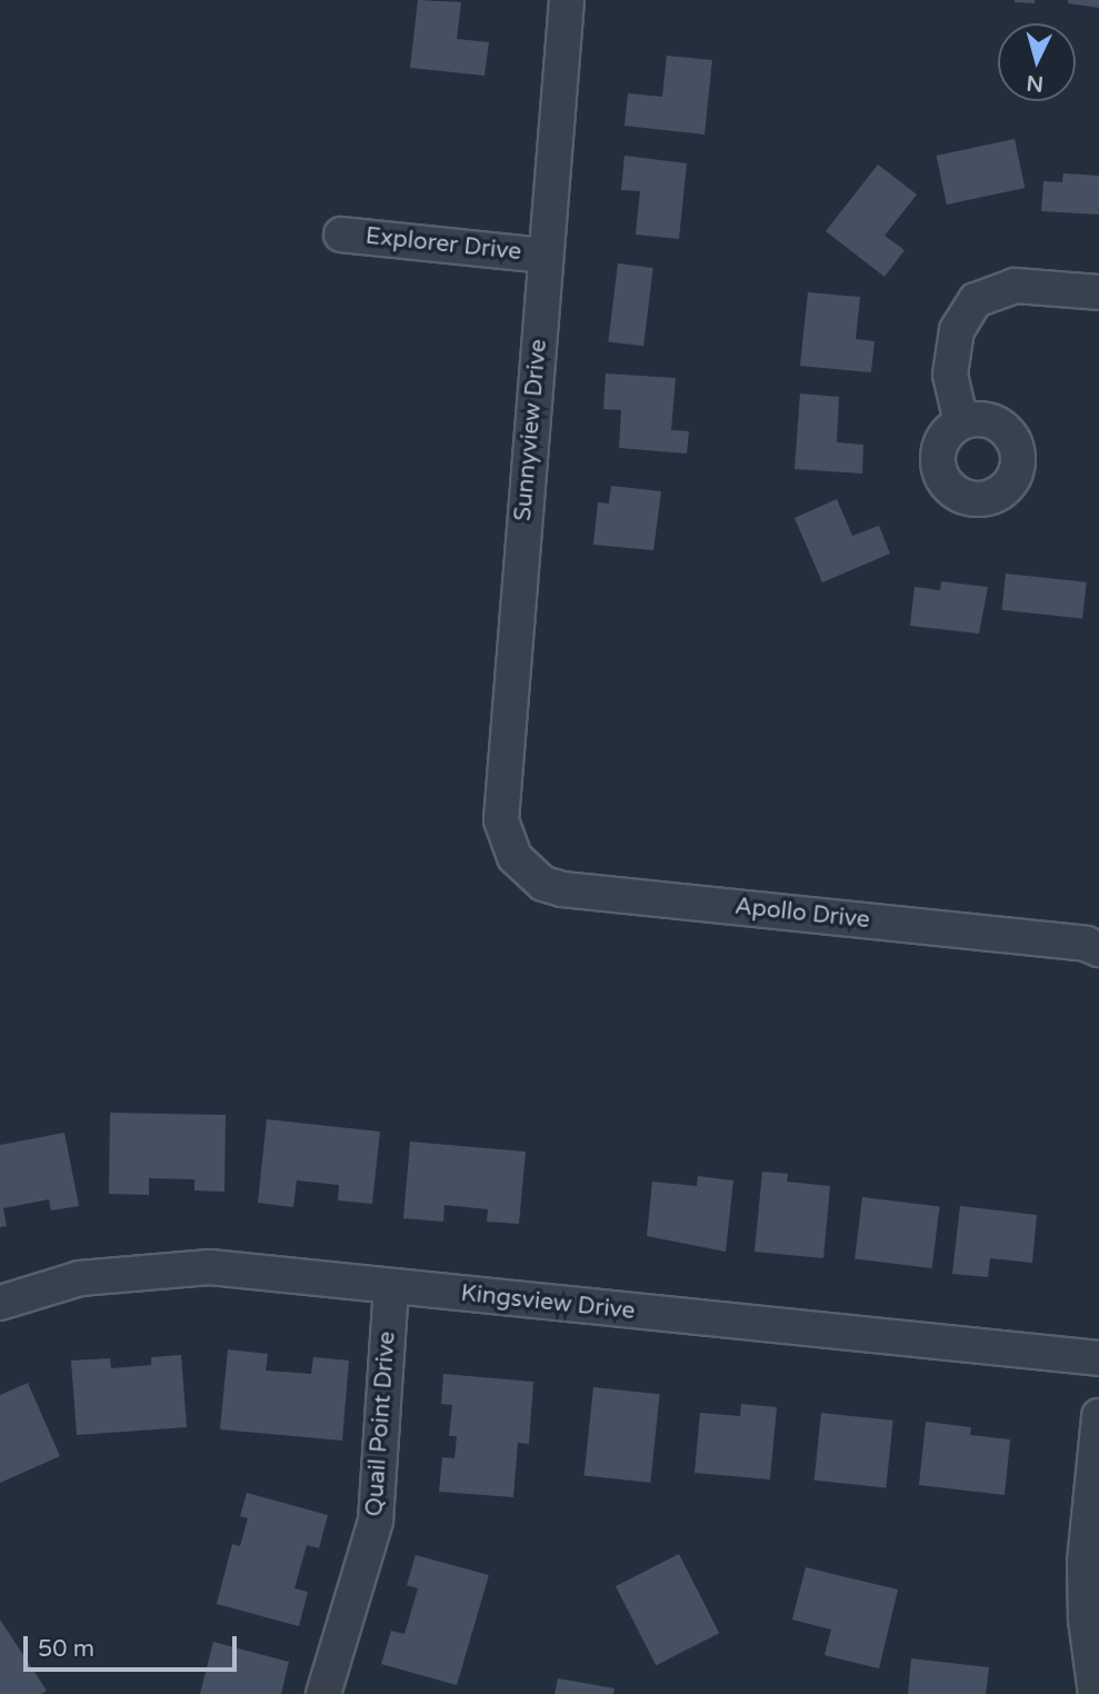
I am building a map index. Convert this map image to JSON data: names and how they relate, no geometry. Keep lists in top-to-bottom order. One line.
{"streets":{"street":["Explorer Drive","Sunnyview Drive","Apollo Drive","Kingsview Drive","Quail Point Drive"]},"crossings":[["Explorer Drive","Sunnyview Drive"],["Sunnyview Drive","Apollo Drive"],["Kingsview Drive","Quail Point Drive"]],"scale_bar":"50 m","north":"bottom"}
